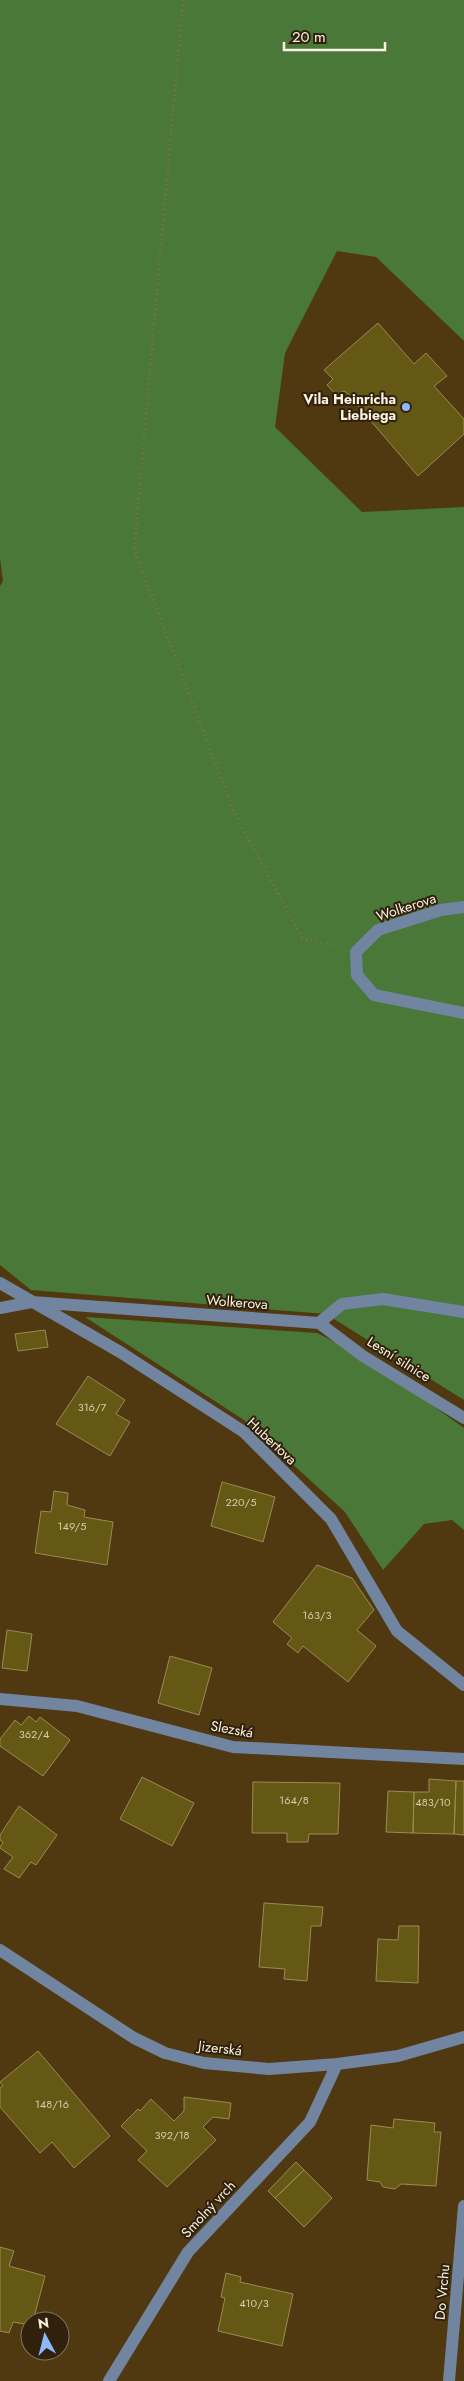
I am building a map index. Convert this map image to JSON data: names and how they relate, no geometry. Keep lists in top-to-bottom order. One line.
{"streets":{"street":["Wolkerova","Lesní silnice","Hubertova","Slezská","Jizerská","Smolný vrch","Do Vrchu"]},"crossings":[["Wolkerova","Lesní silnice"],["Wolkerova","Hubertova"],["Jizerská","Smolný vrch"]],"places":["Vila Heinricha Liebiega"],"house_numbers":["316/7","220/5","149/5","163/3","362/4","164/8","483/10","148/16","392/18","410/3"],"scale_bar":"20 m","north":"top"}
